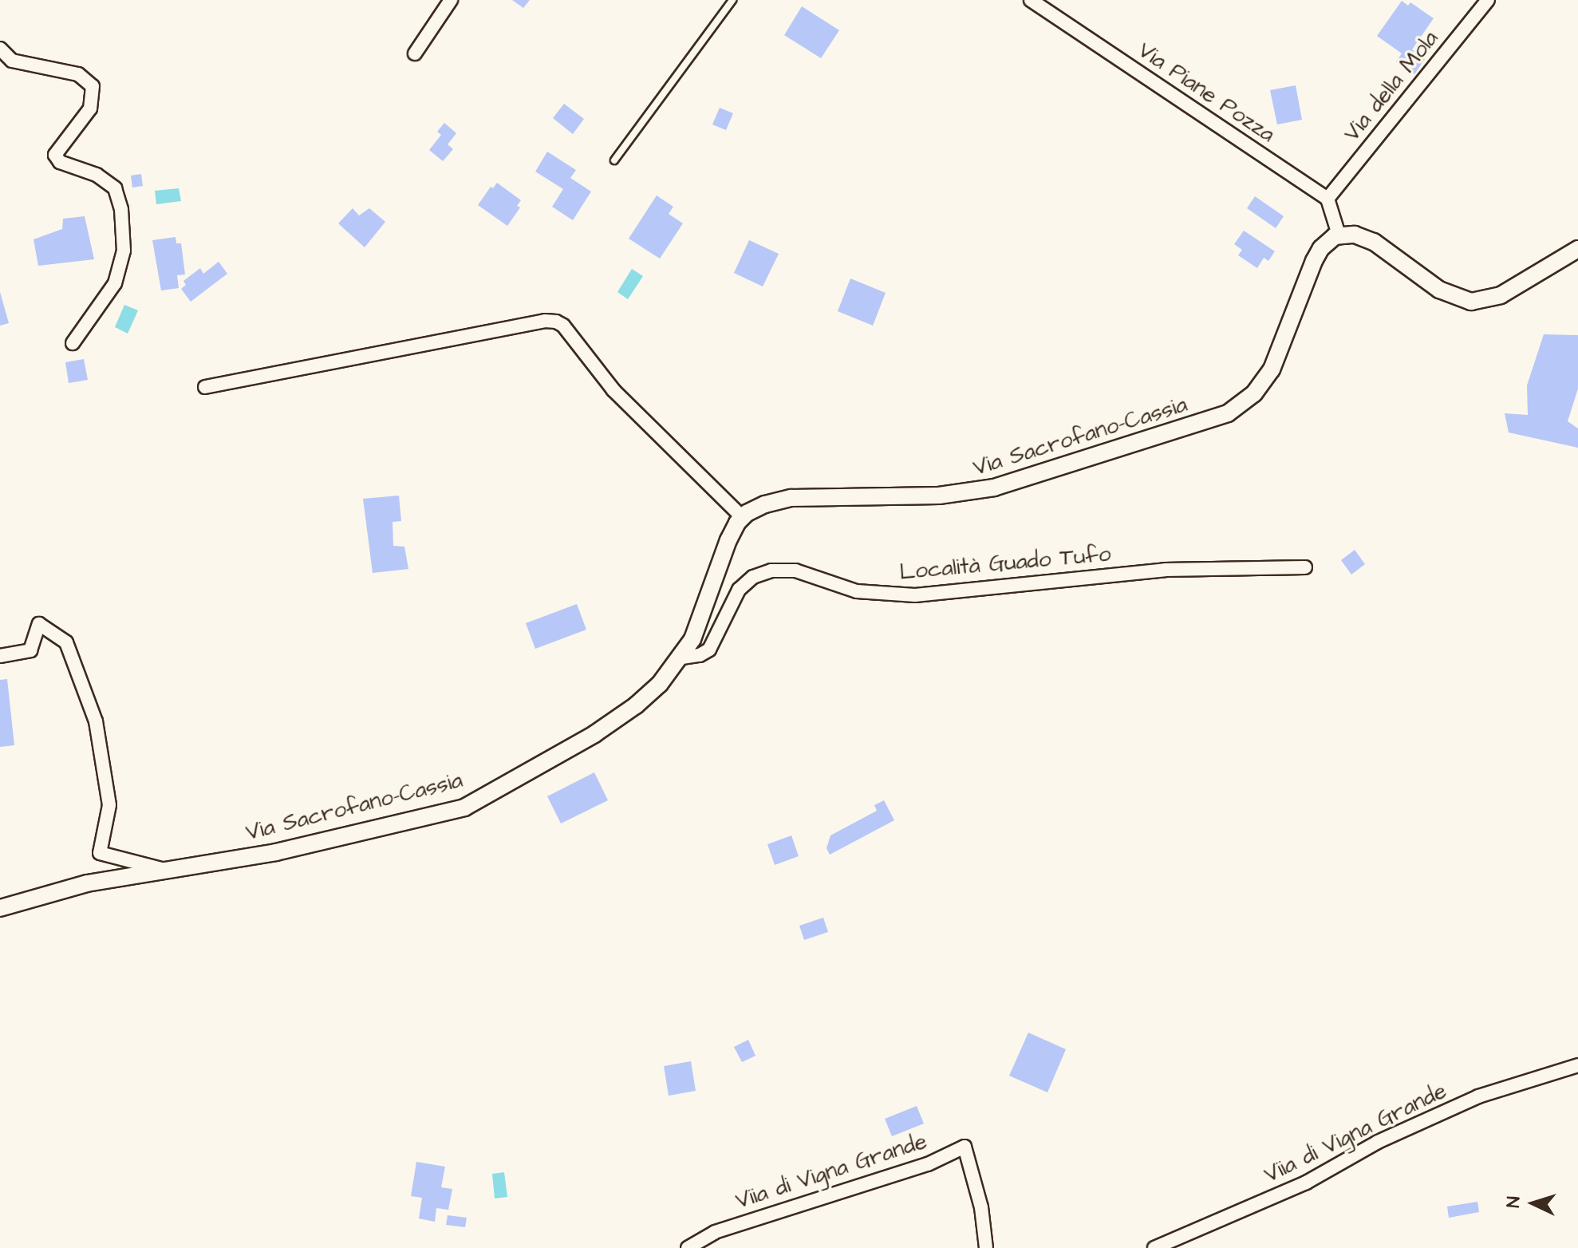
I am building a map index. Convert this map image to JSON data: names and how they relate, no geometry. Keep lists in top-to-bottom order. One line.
{"streets":{"street":["Via della Mola","Via Piane Pozza","Via Sacrofano-Cassia","Località Guado Tufo","Viia di Vigna Grande"]},"crossings":[["Via della Mola","Via Piane Pozza"],["Via Sacrofano-Cassia","Località Guado Tufo"]],"north":"left"}
